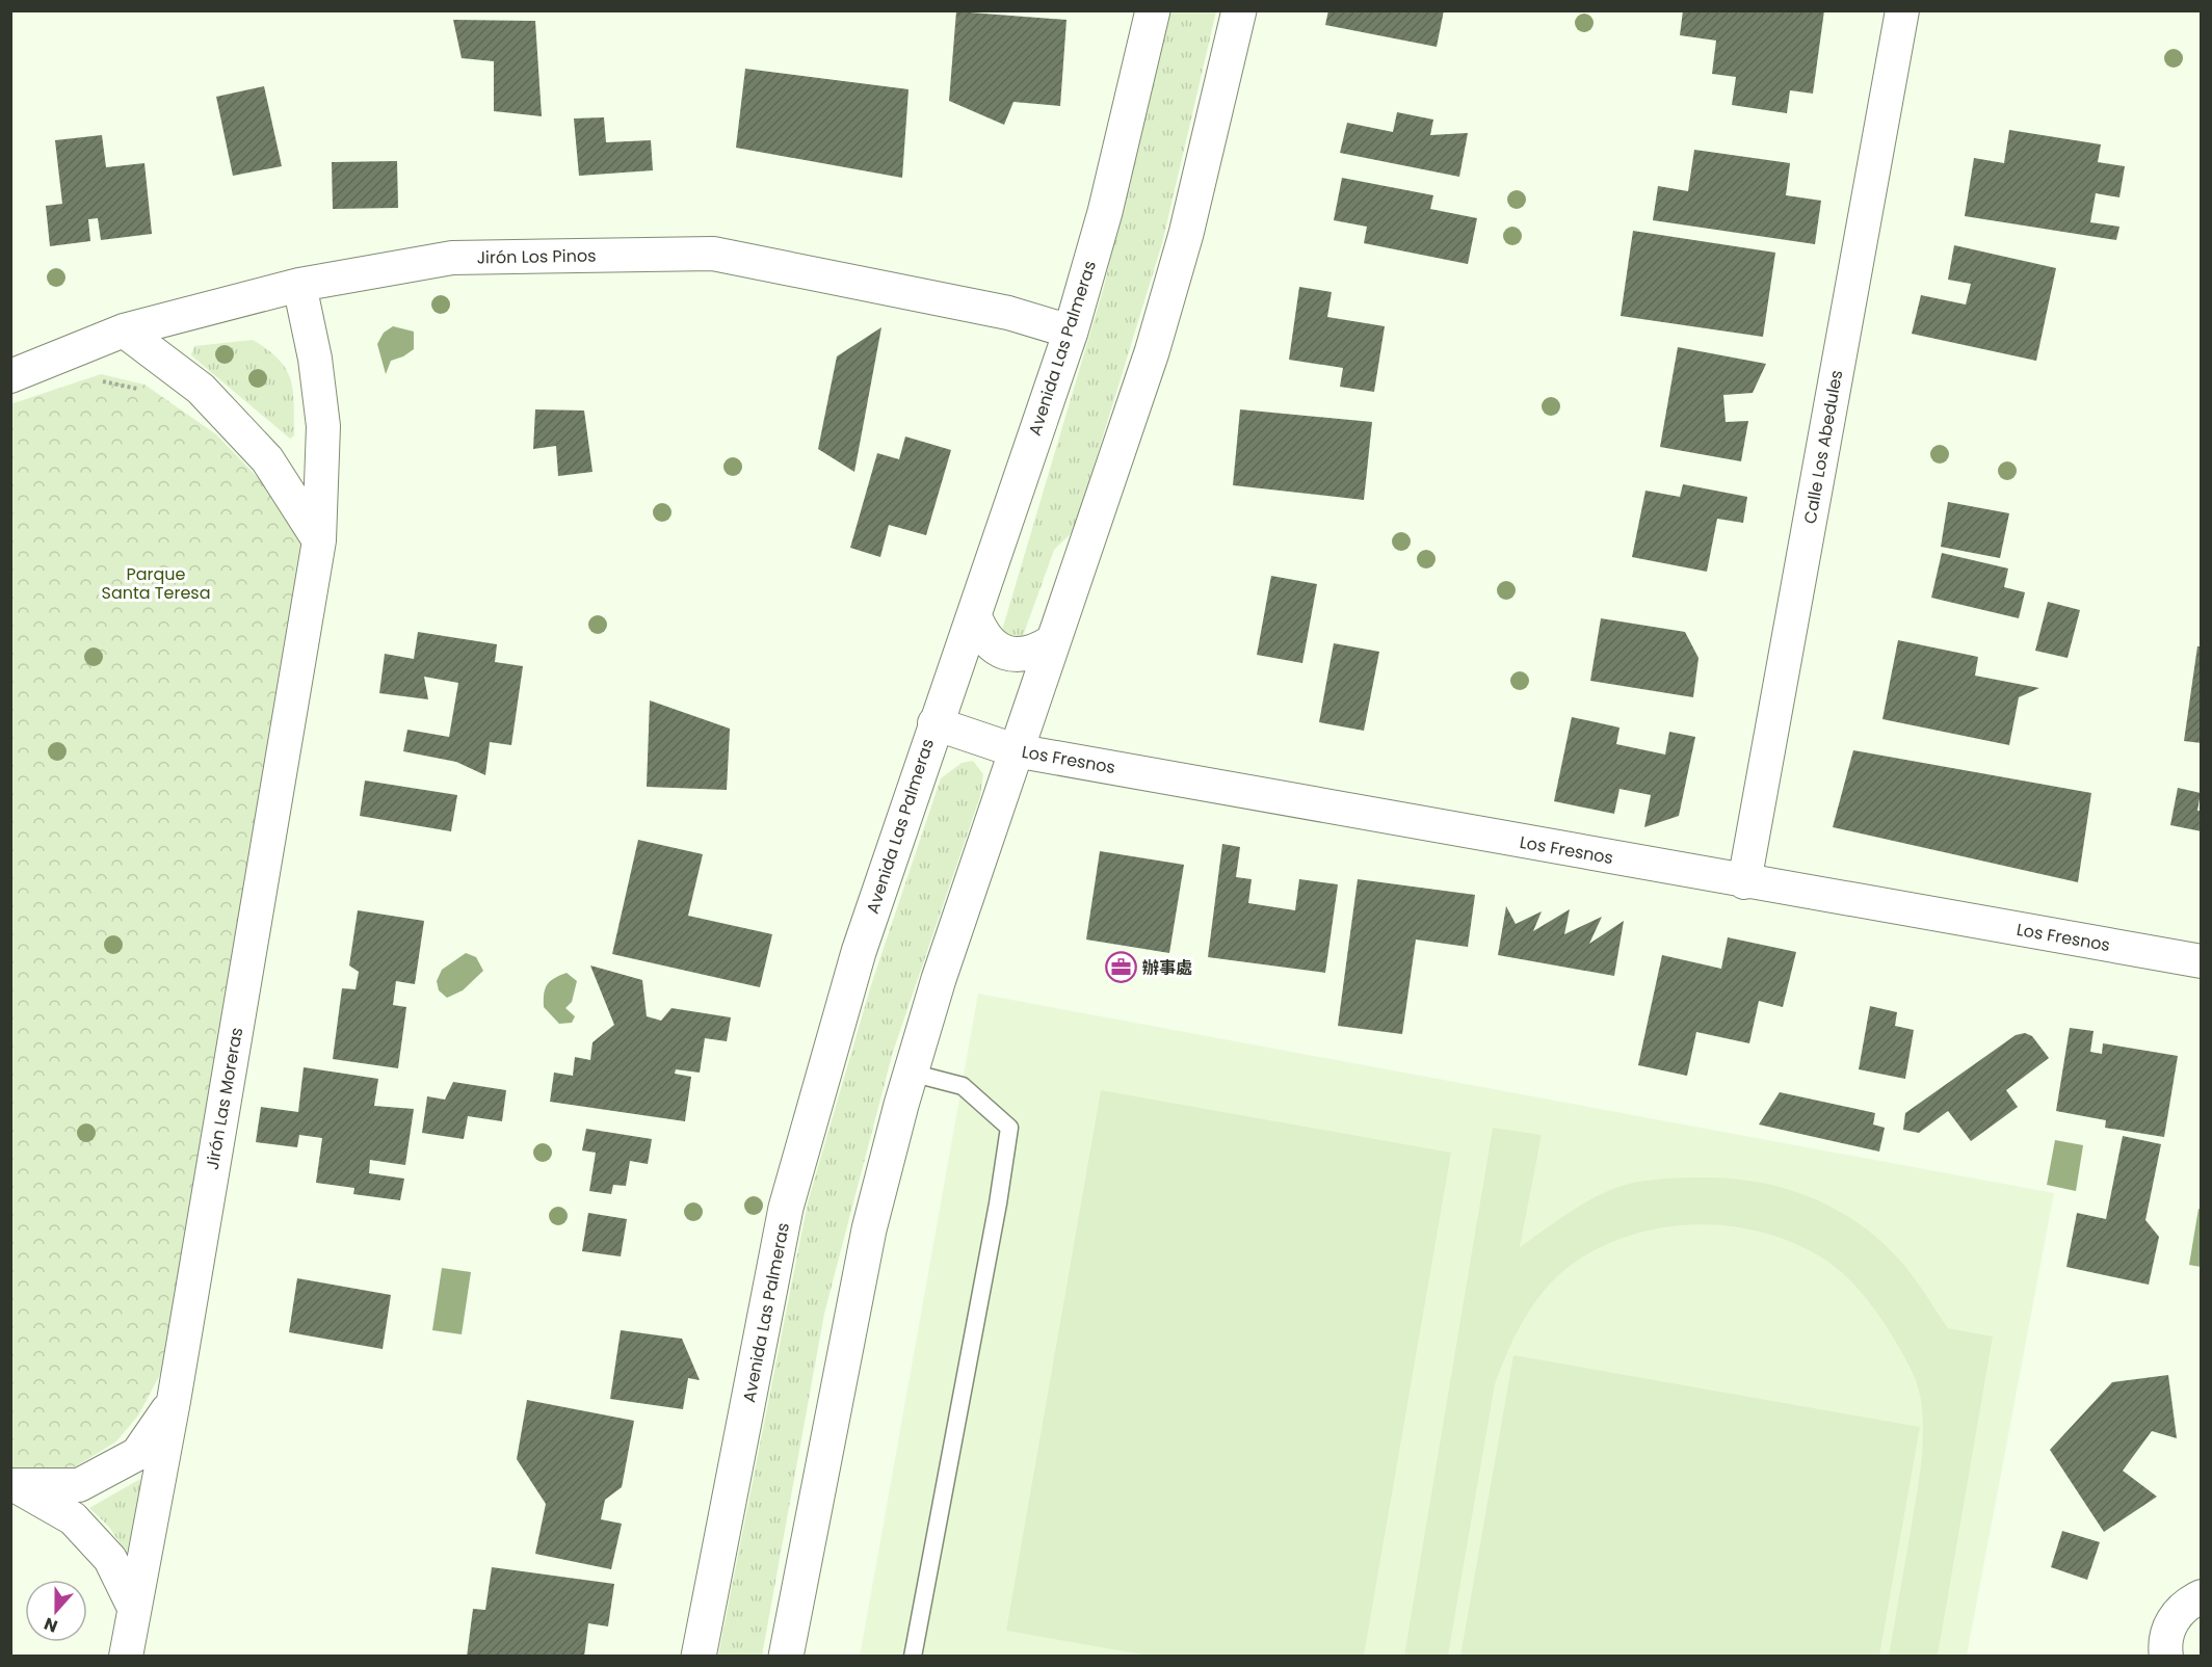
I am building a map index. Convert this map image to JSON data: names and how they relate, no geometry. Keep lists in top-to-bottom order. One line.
{"streets":{"main road":["Avenida Las Palmeras"],"street":["Jirón Los Pinos","Calle Los Abedules","Los Fresnos","Jirón Las Moreras"]},"crossings":[["Jirón Los Pinos","Avenida Las Palmeras"],["Jirón Los Pinos","Jirón Las Moreras"],["Avenida Las Palmeras","Los Fresnos"],["Calle Los Abedules","Los Fresnos"]],"parks":["Parque Santa Teresa"],"places":{"office":["辦事處"]},"north":"bottom"}
